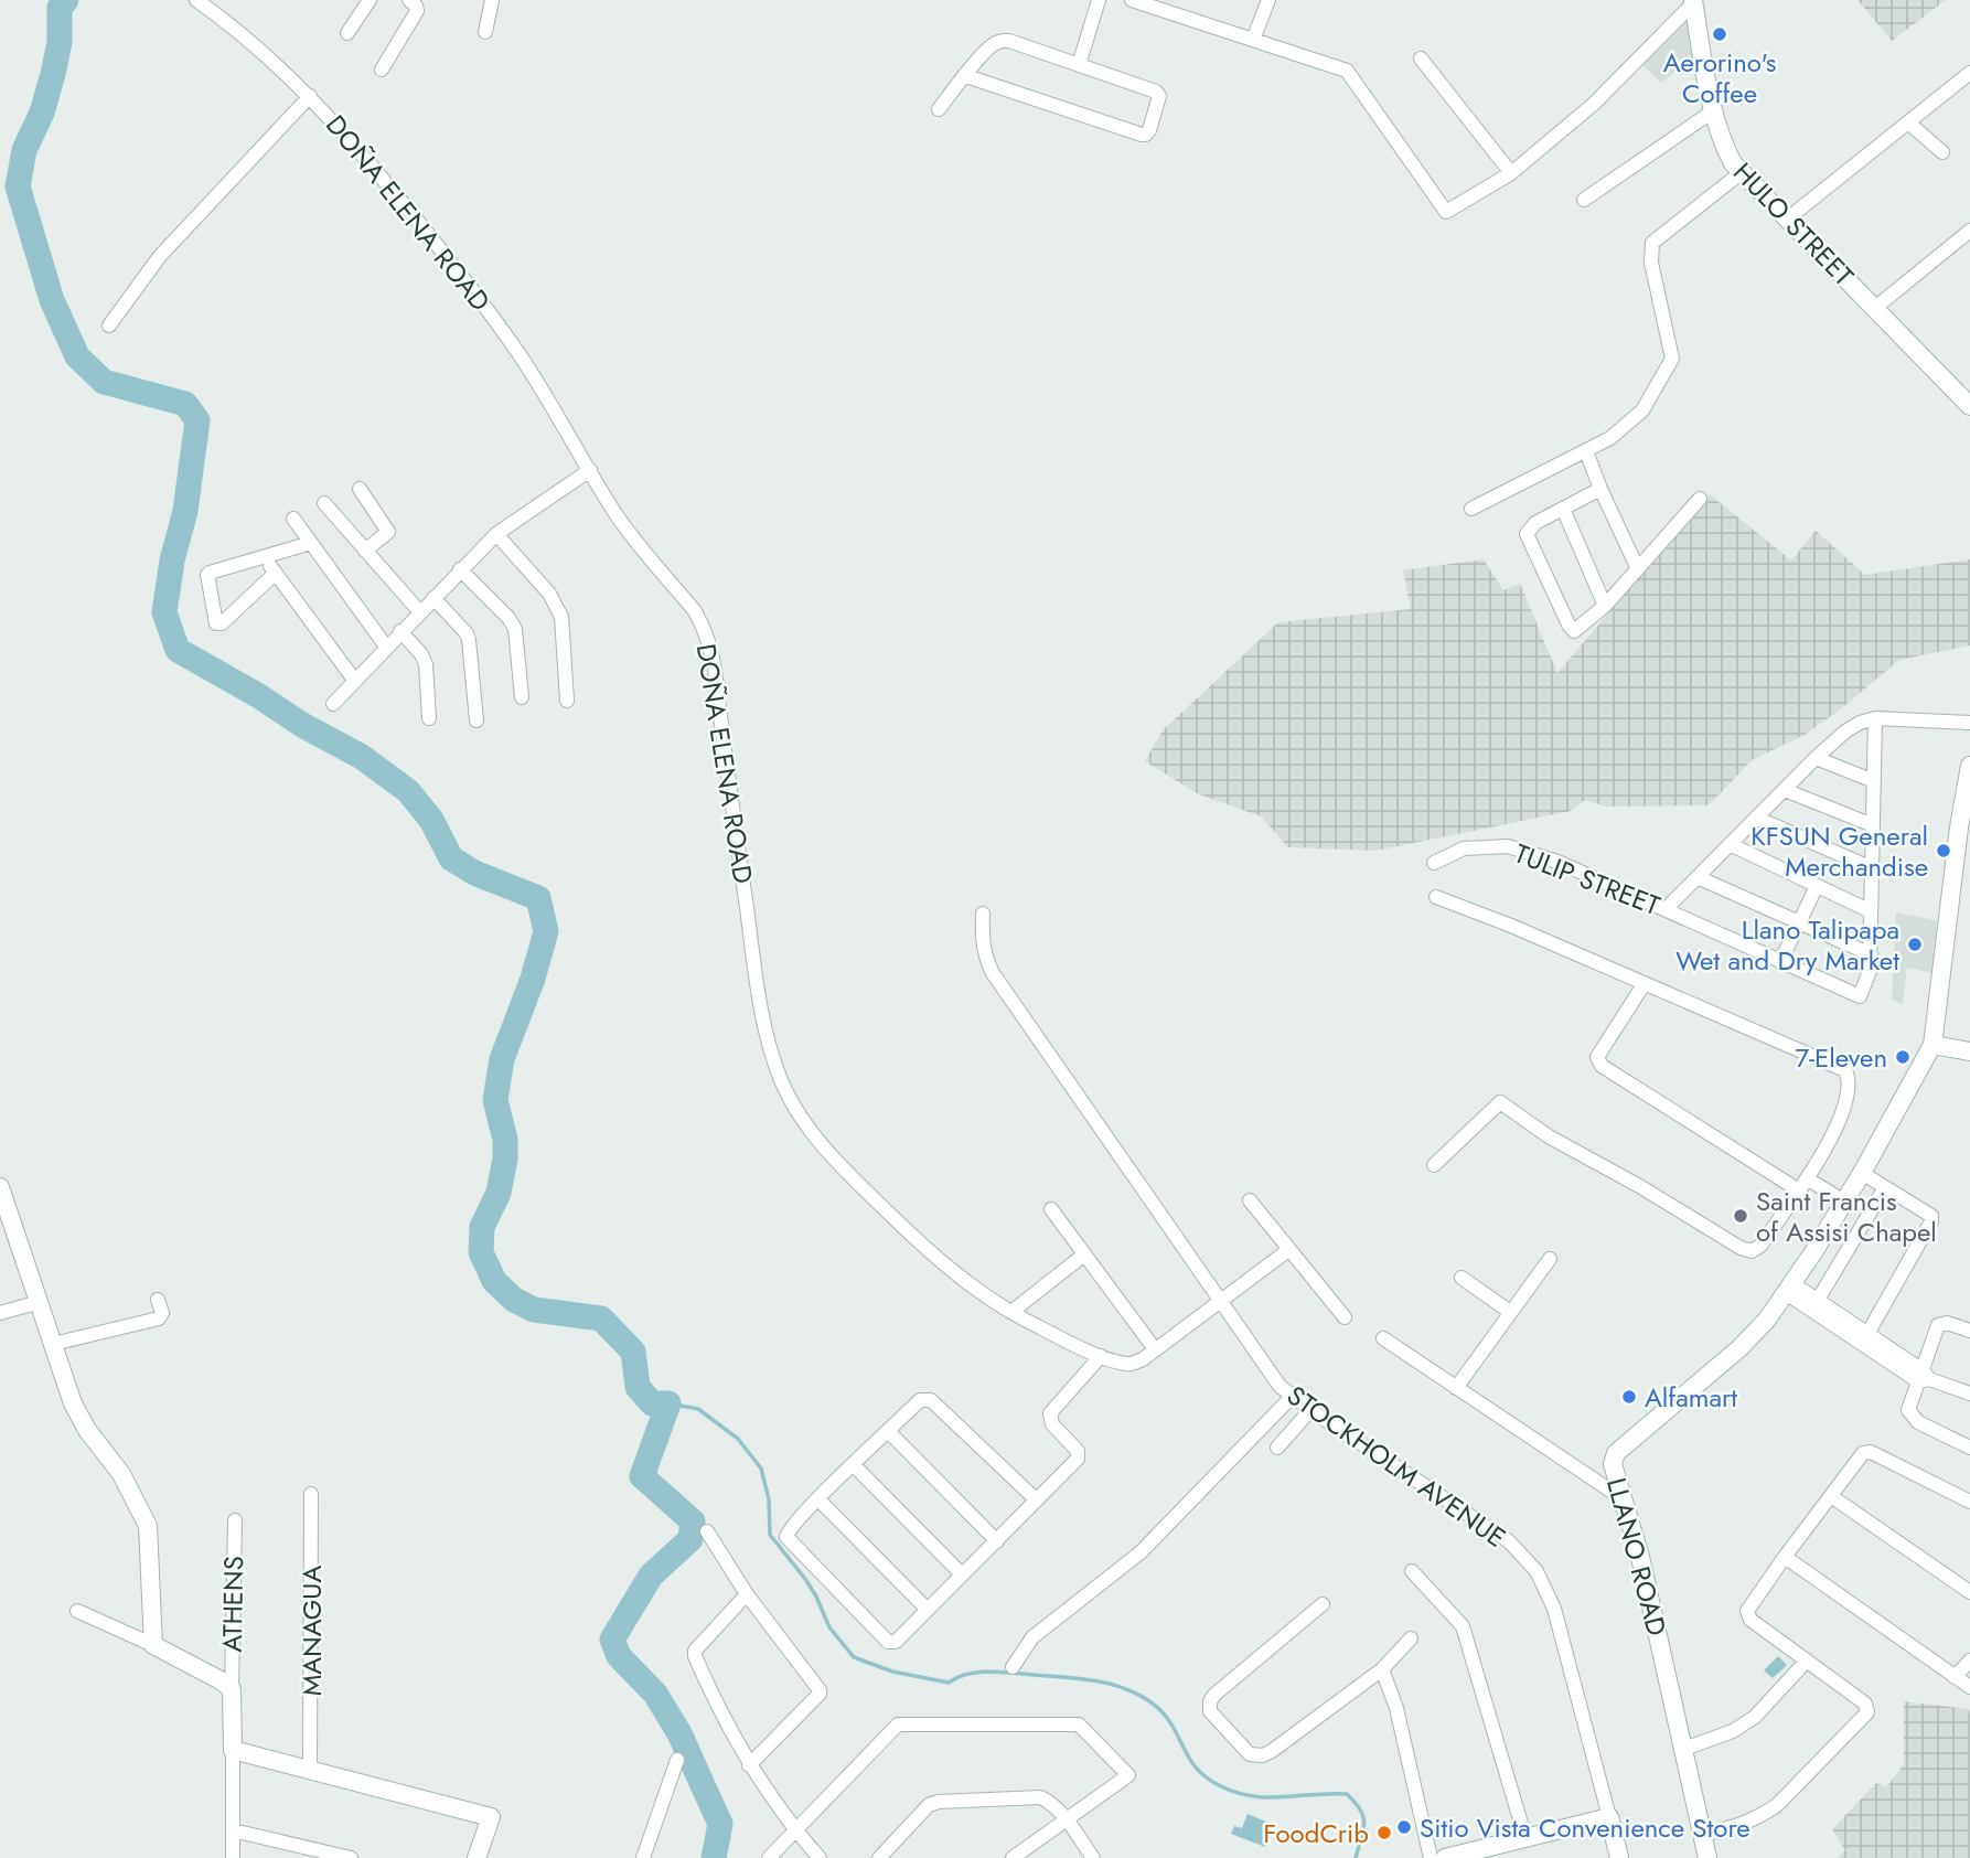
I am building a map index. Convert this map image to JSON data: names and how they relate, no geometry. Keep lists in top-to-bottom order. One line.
{"streets":{"main road":["HULO STREET","STOCKHOLM AVENUE","LLANO ROAD"],"street":["DOÑA ELENA ROAD","TULIP STREET","ATHENS","MANAGUA"]},"crossings":[["DOÑA ELENA ROAD","STOCKHOLM AVENUE"]],"places":["Aerorino's Coffee","KFSUN General Merchandise","Llano Talipapa Wet and Dry Market","7-Eleven","Saint Francis of Assisi Chapel","Alfamart","Sitio Vista Convenience Store","FoodCrib"]}
